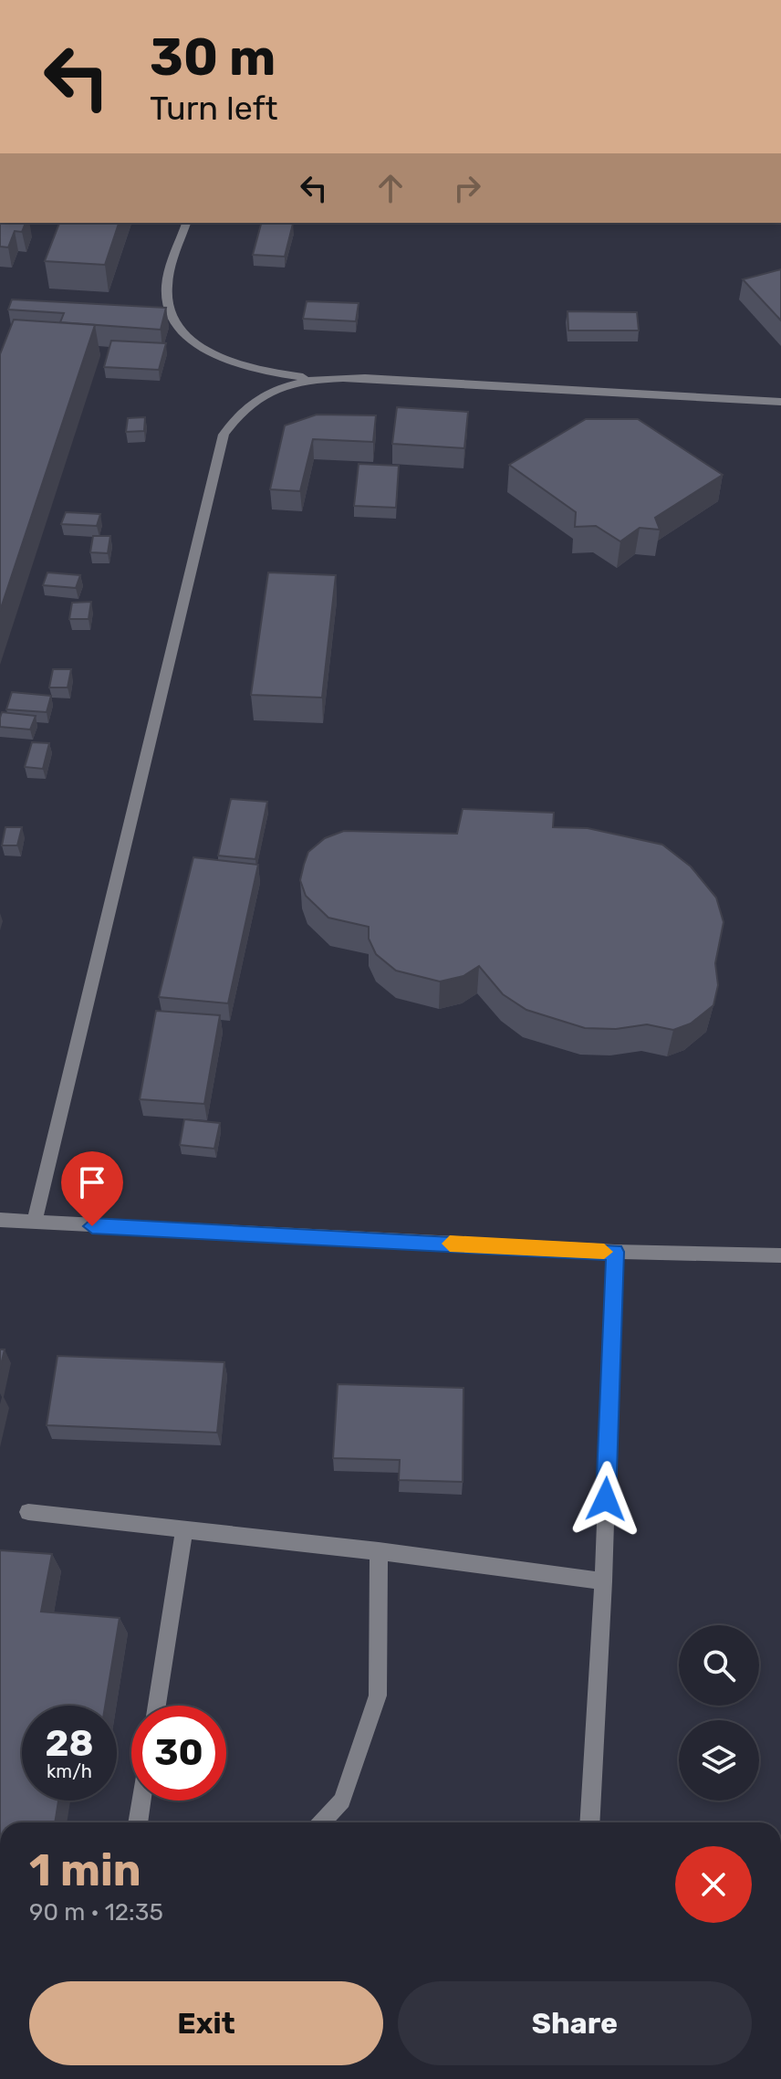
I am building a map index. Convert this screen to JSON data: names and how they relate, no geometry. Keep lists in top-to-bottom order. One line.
{"page":{"turn":["30 m","Turn left"],"speed":"28 km/h","limit":"30","heading":["1 min","90 m · 12:35"],"buttons":["Exit","Share"]}}
